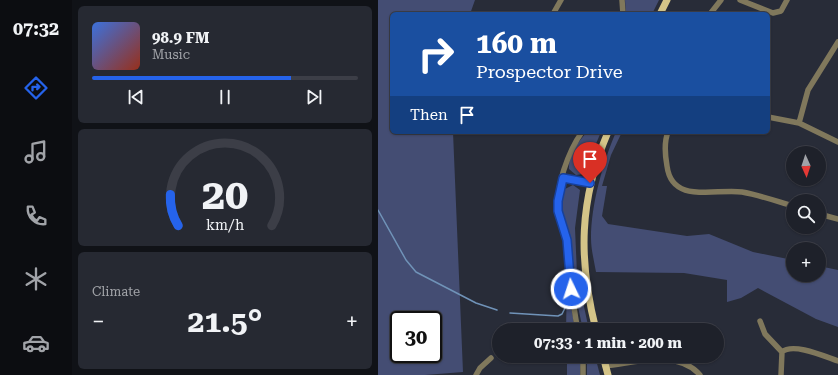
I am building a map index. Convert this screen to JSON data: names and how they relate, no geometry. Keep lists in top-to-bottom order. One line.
{"north":"bottom","page":{"tabs":"07:32","turn":["160 m","Prospector Drive"],"song":["98.9 FM","Music"],"then":"Then","map_buttons":"+","tile":"Climate","heat":["−","21.5°","+"],"limit":"30","trip":"07:33 · 1 min · 200 m","gauge":["20","km/h"]}}
